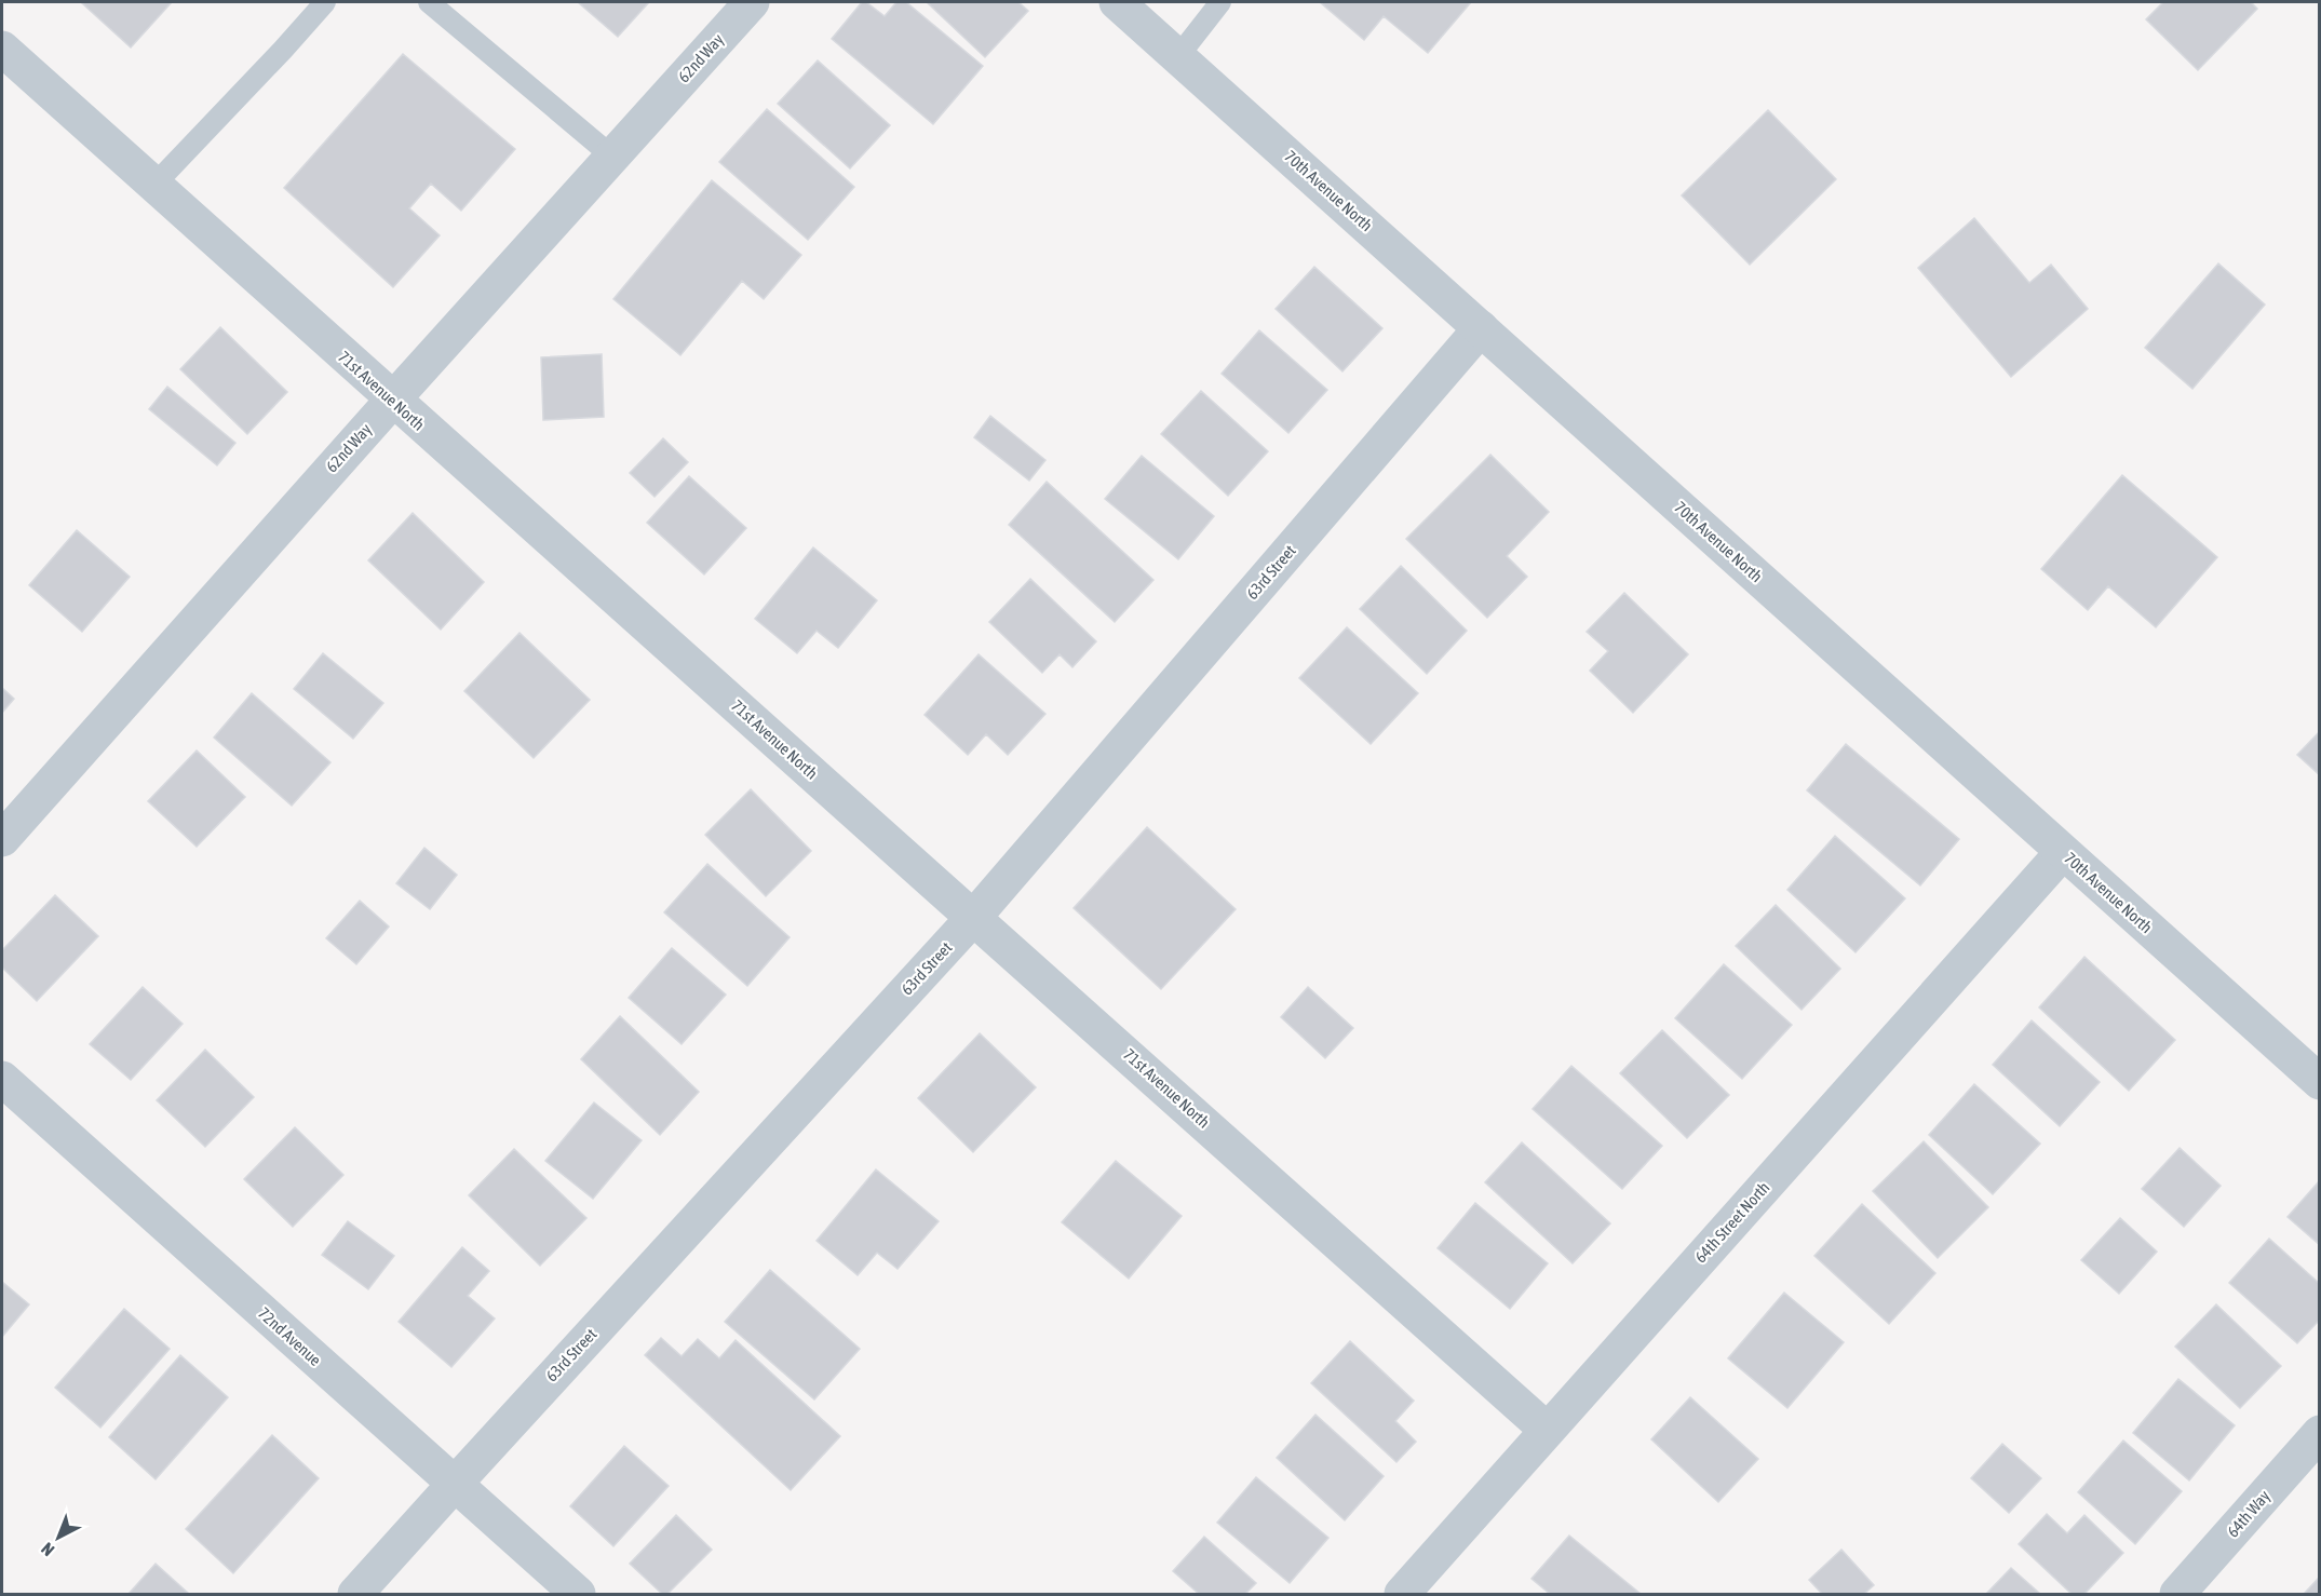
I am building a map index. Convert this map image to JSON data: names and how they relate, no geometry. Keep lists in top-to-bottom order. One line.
{"streets":{"street":["62nd Way","70th Avenue North","71st Avenue North","63rd Street","64th Street North","72nd Avenue","64th Way"]},"crossings":[["62nd Way","71st Avenue North"],["70th Avenue North","63rd Street"],["70th Avenue North","64th Street North"],["71st Avenue North","63rd Street"],["71st Avenue North","64th Street North"],["63rd Street","72nd Avenue"]],"north":"bottom left"}
